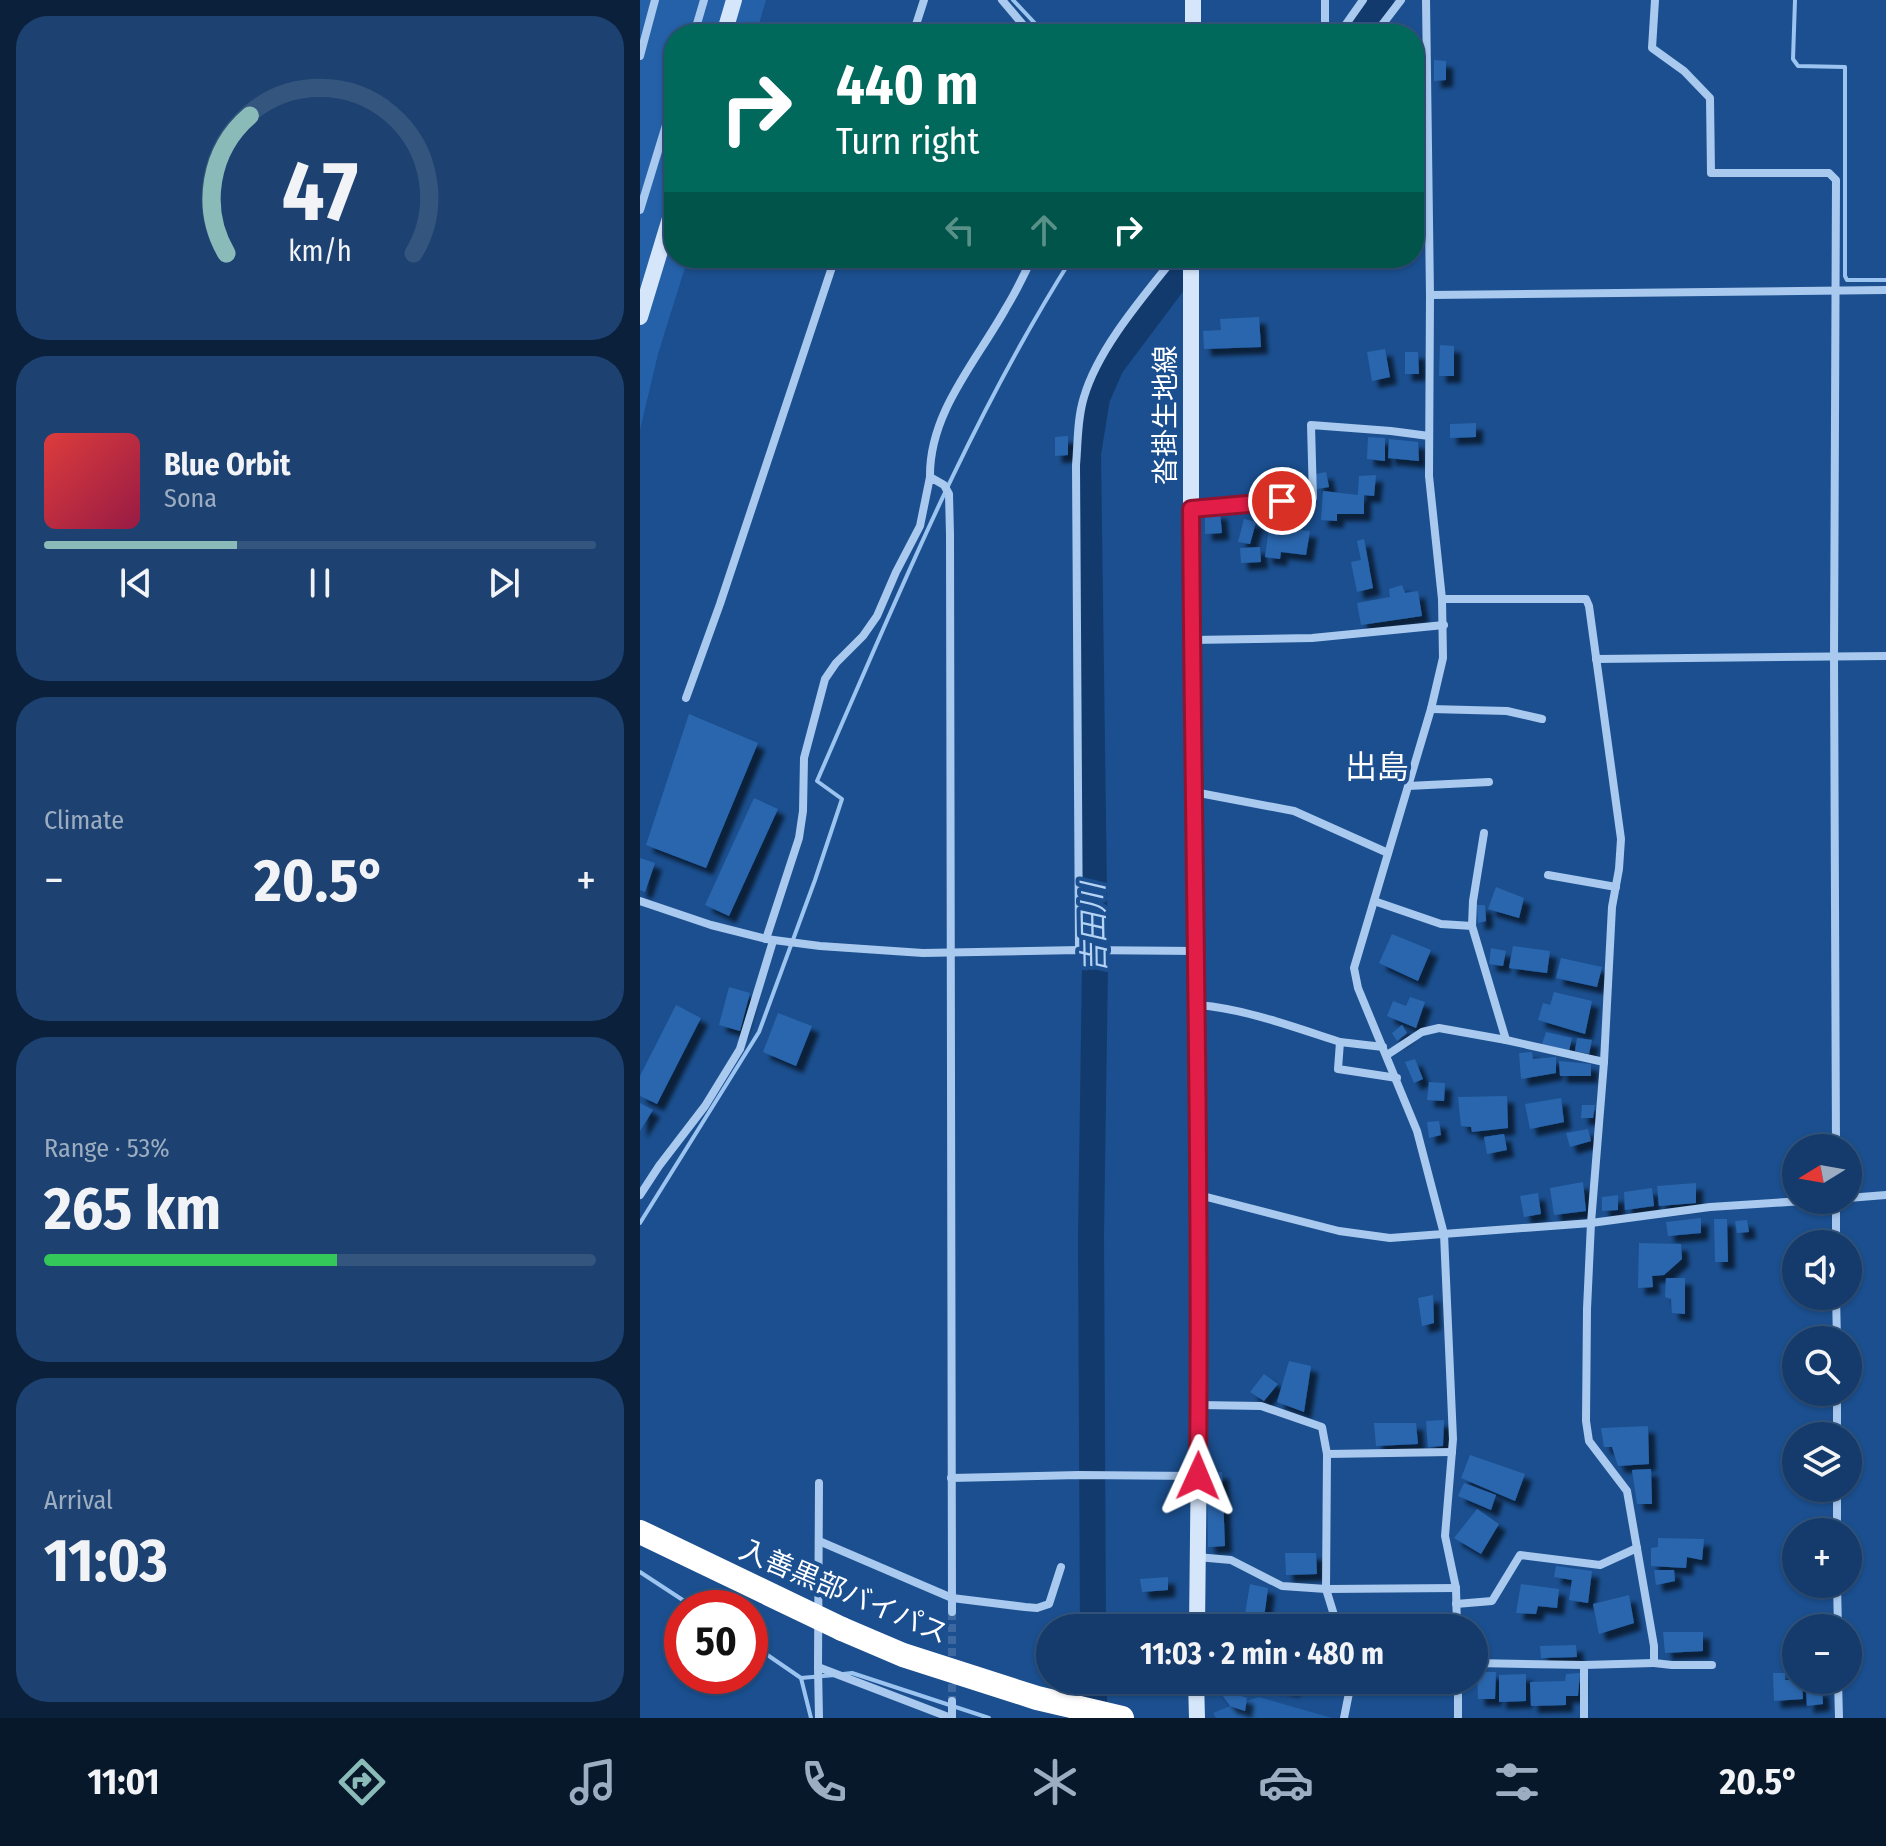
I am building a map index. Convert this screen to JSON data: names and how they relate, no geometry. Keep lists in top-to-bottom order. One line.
{"streets":{"highway":["入善黒部バイパス"],"main road":["沓掛生地線"]},"districts":["出島"],"water":["吉田川"],"north":"left","page":{"turn":["440 m","Turn right"],"song":["Blue Orbit","Sona"],"tile":["Climate",["Range · 53%","265 km"],["Arrival","11:03"]],"heat":["−","20.5°","+"],"map_buttons":["+","−"],"limit":"50","trip":"11:03 · 2 min · 480 m","tabs":["11:01","20.5°"],"gauge":["47","km/h"]}}
